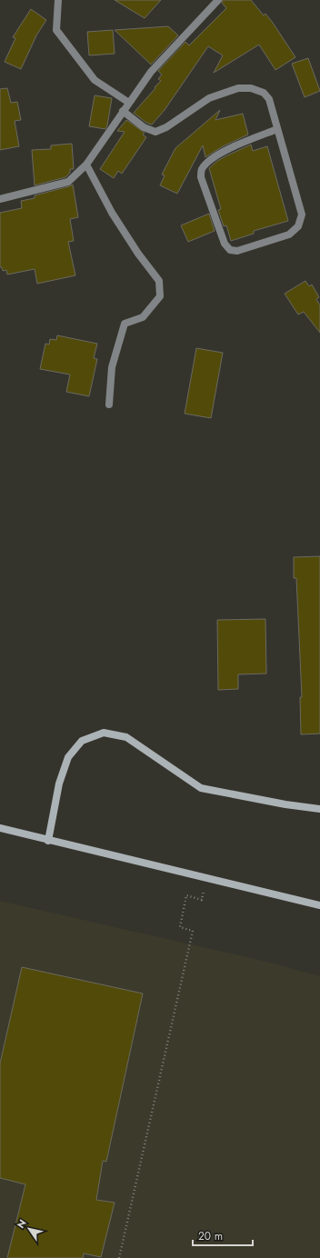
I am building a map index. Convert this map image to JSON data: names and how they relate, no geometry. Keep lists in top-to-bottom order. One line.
{"scale_bar":"20 m","north":"top left"}
